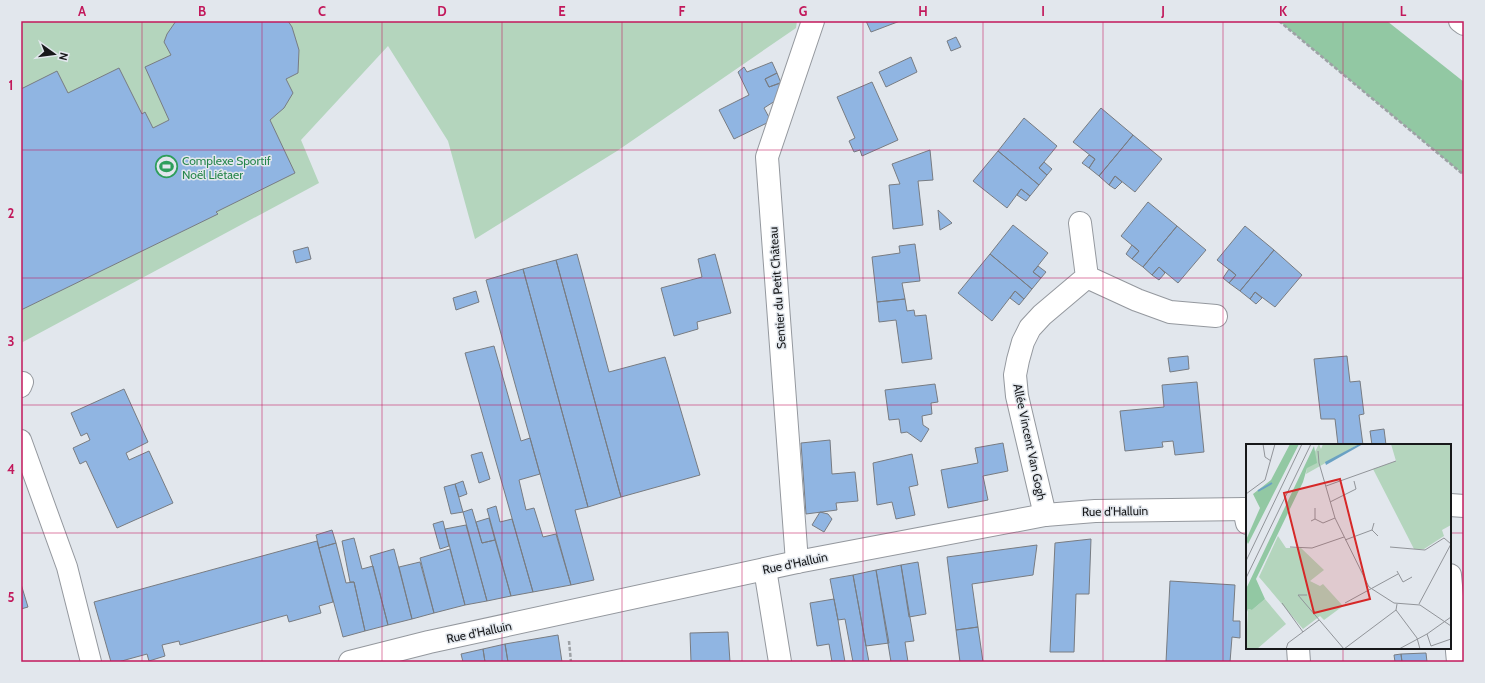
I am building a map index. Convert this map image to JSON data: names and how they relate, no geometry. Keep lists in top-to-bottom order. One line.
{"streets":{"main road":["Sentier du Petit Château","Allée Vincent Van Gogh","Rue d'Halluin"]},"crossings":[["Sentier du Petit Château","Rue d'Halluin"],["Allée Vincent Van Gogh","Rue d'Halluin"]],"places":{"sports":["Complexe Sportif Noël Liétaer"]},"north":"right","grid":{"columns":["A","B","C","D","E","F","G","H","I","J","K","L"],"rows":["1","2","3","4","5"]}}
